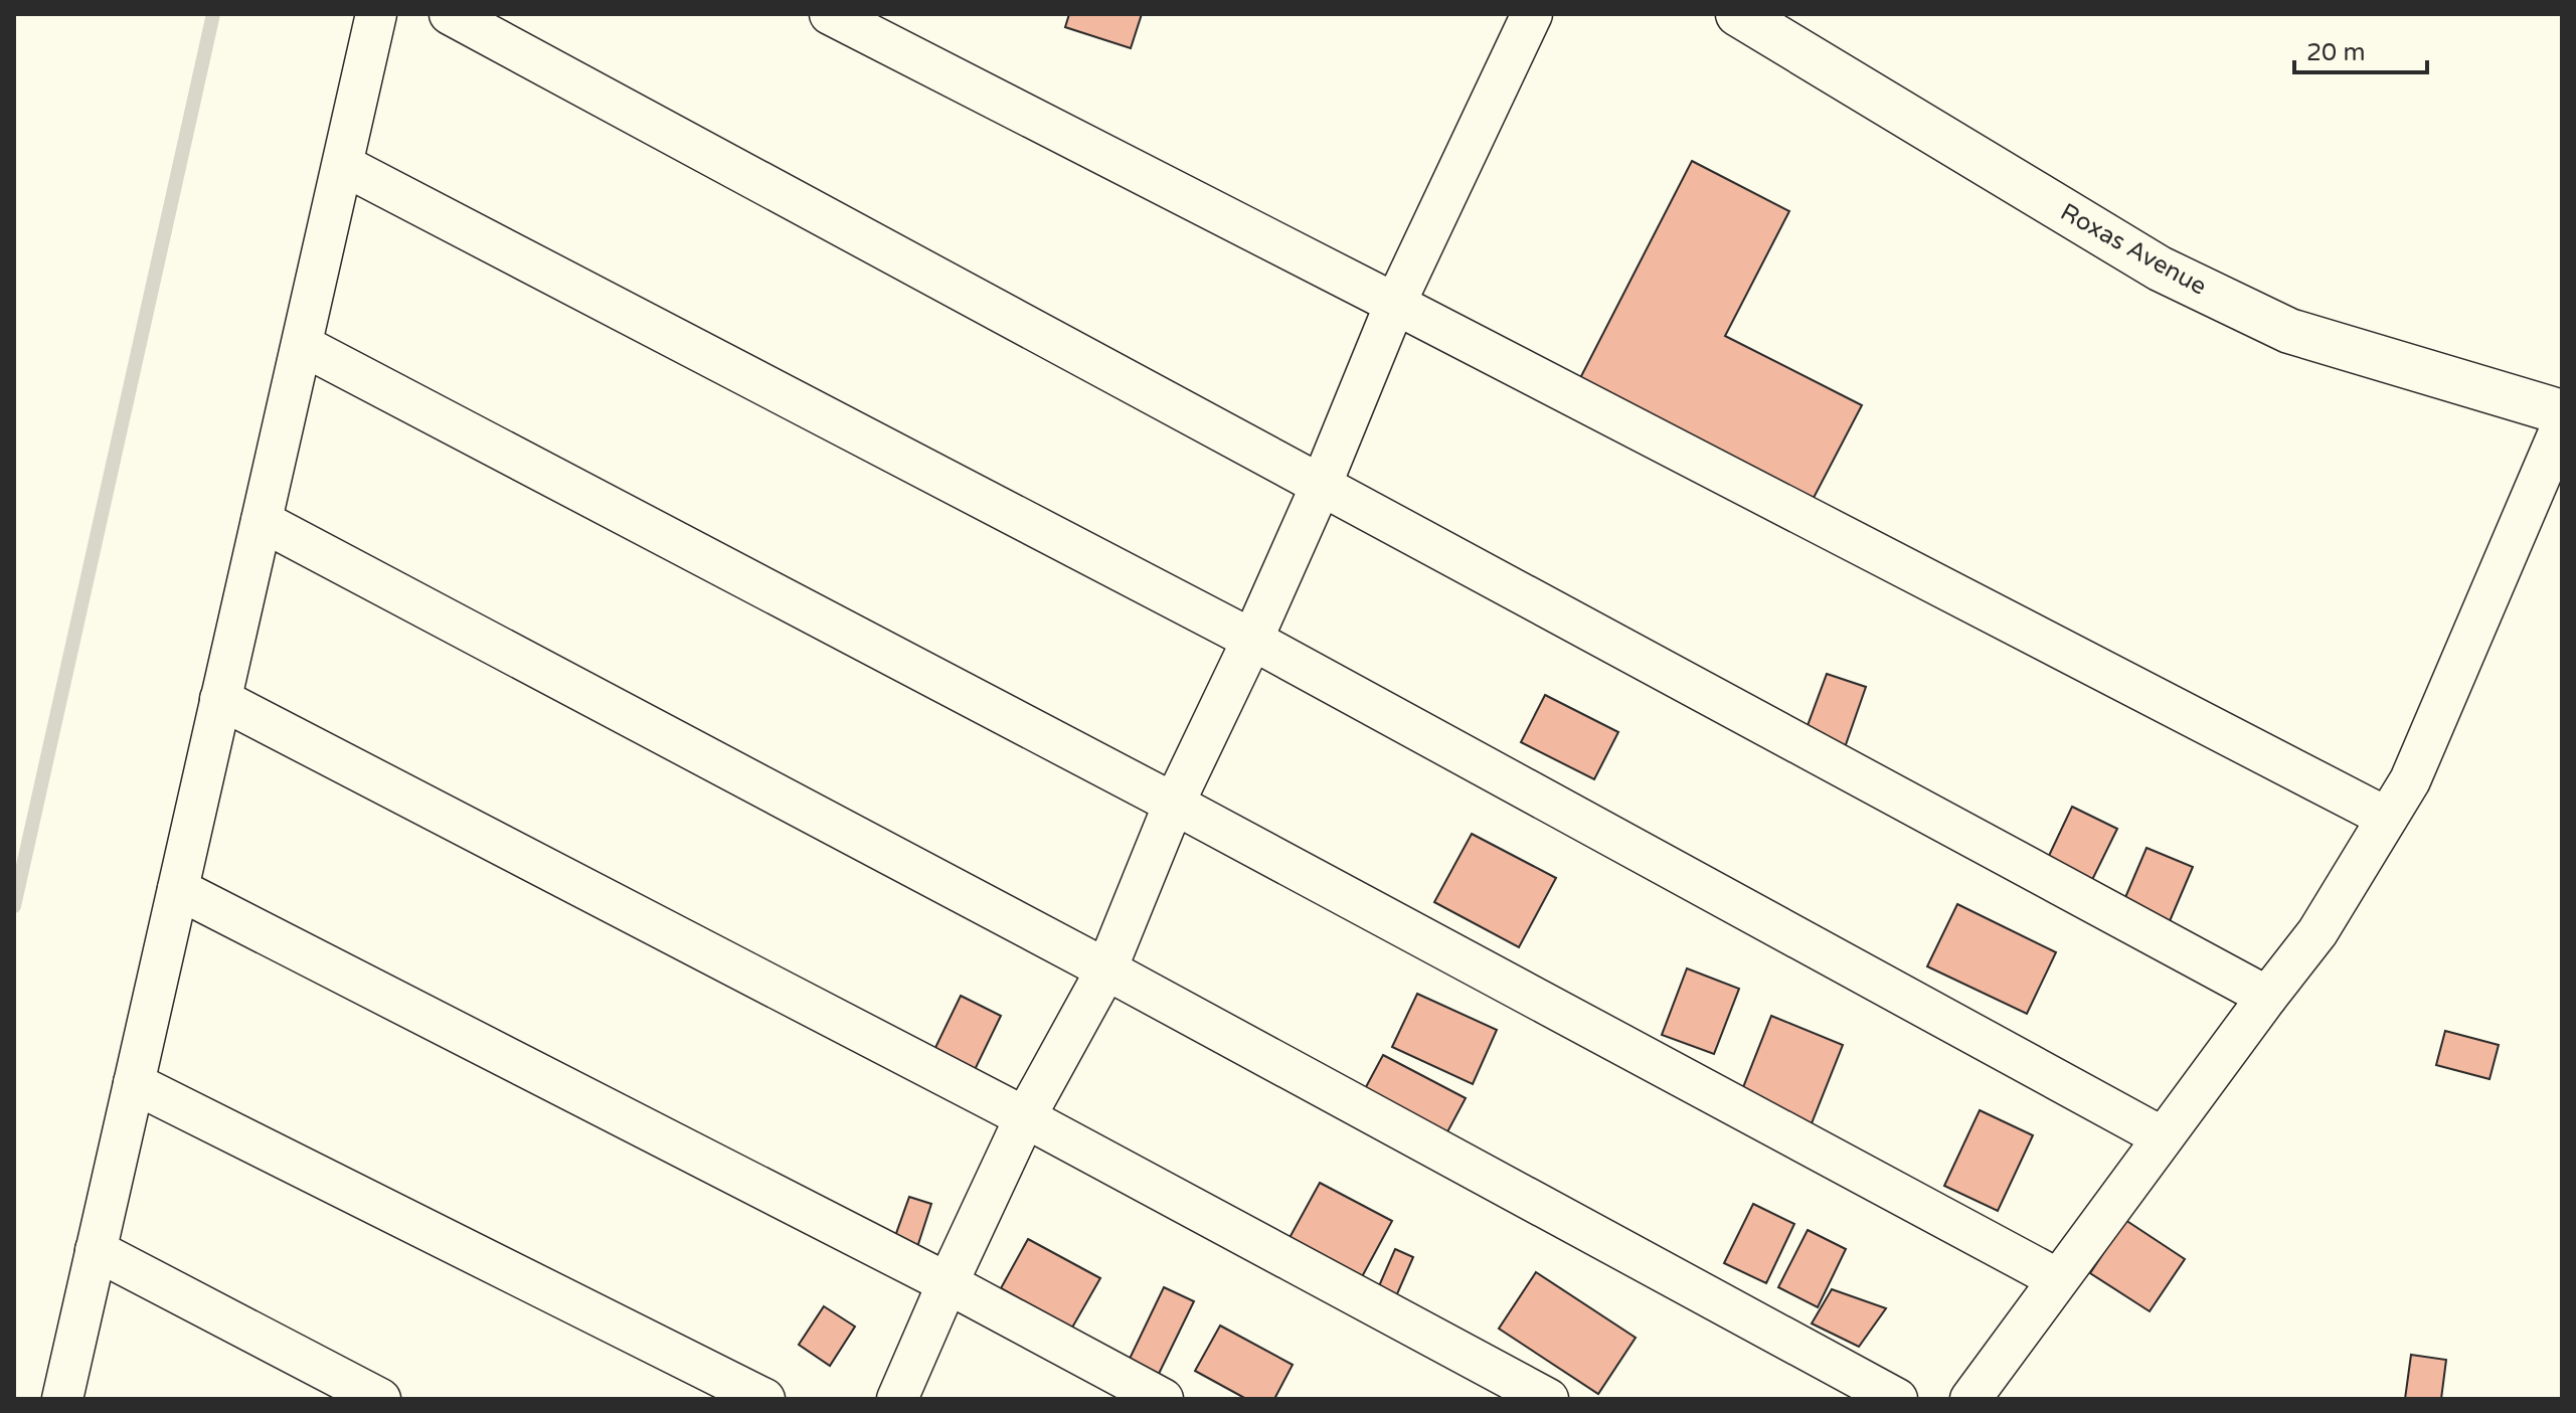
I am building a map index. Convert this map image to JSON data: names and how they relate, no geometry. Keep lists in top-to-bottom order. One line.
{"streets":{"main road":["Roxas Avenue"]},"scale_bar":"20 m"}
